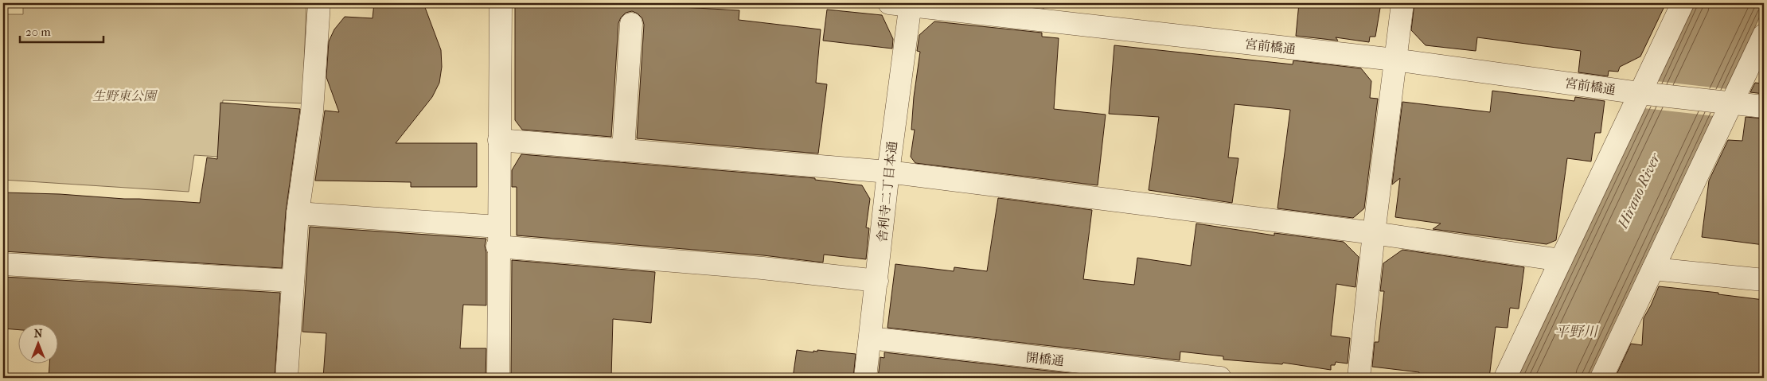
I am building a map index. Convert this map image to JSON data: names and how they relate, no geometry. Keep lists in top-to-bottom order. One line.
{"streets":{"street":["宮前橋通","舎利寺二丁目本通","開橋通"]},"crossings":[["宮前橋通","舎利寺二丁目本通"],["舎利寺二丁目本通","開橋通"]],"water":["Hirano River","平野川"],"parks":["生野東公園"],"scale_bar":"20 m","north":"top"}
